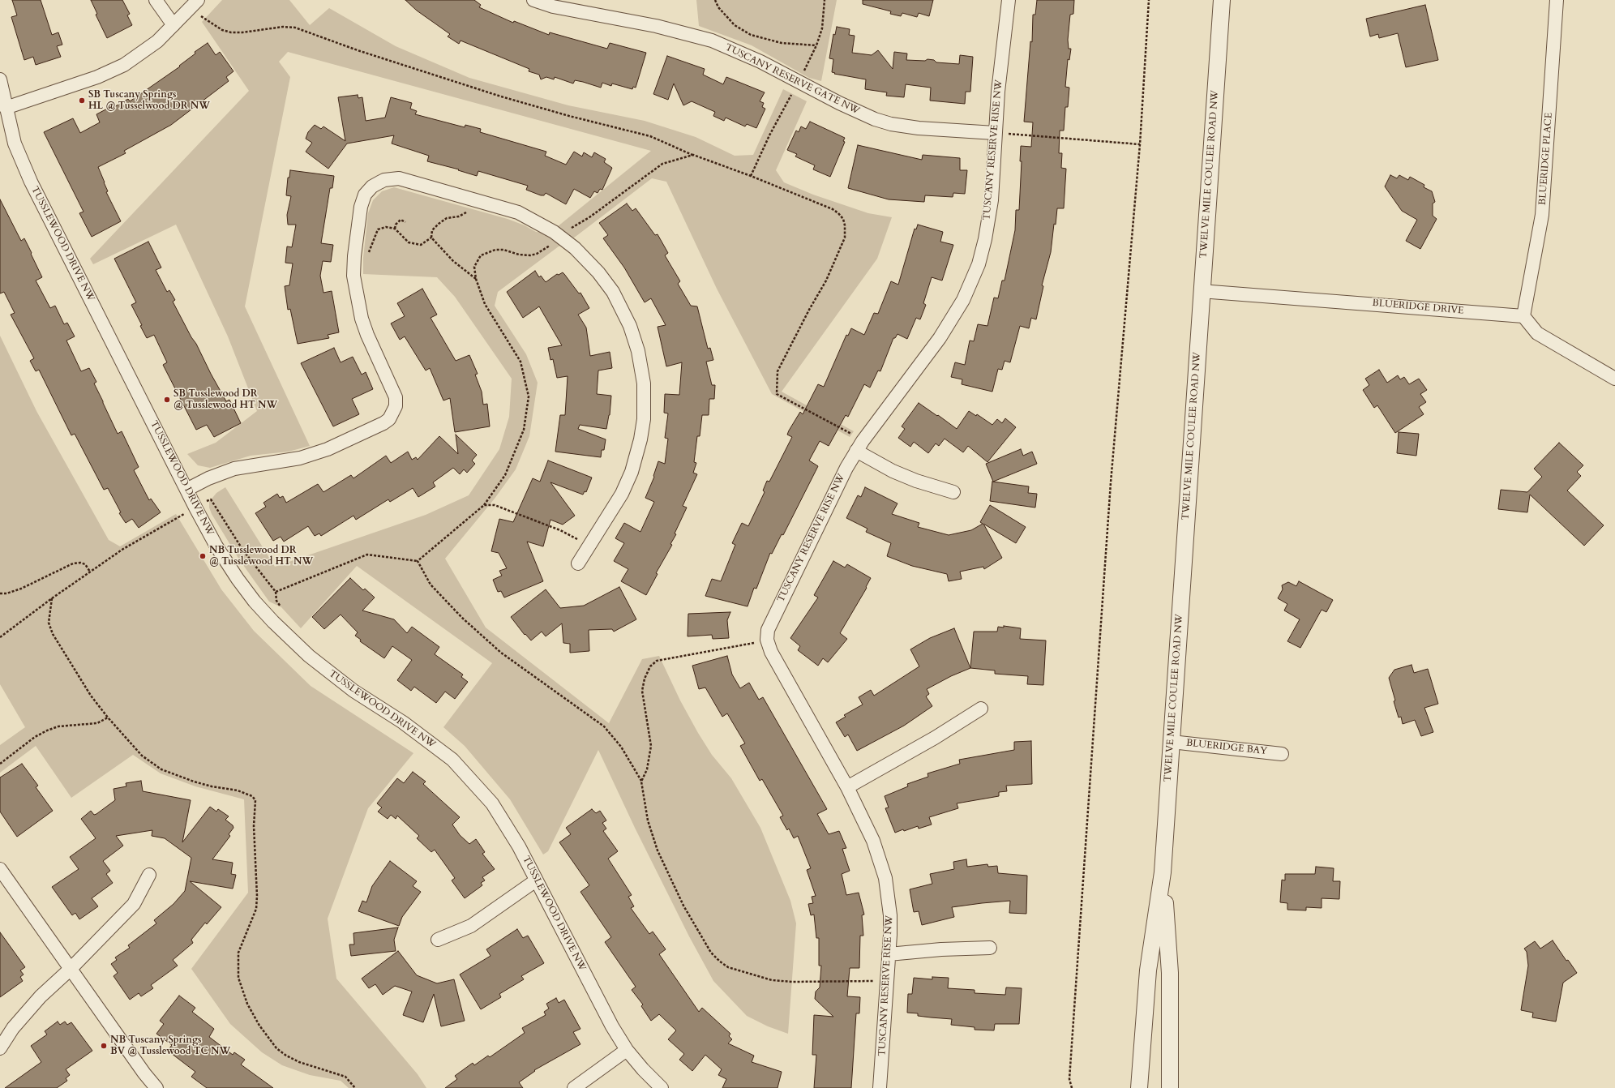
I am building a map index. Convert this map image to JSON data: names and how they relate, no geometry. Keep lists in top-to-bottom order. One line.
{"streets":{"street":["TUSCANY RESERVE GATE NW","TUSCANY RESERVE RISE NW","BLUERIDGE PLACE","TWELVE MILE COULEE ROAD NW","TUSSLEWOOD DRIVE NW","BLUERIDGE DRIVE","BLUERIDGE BAY"]},"crossings":[["TUSCANY RESERVE GATE NW","TUSCANY RESERVE RISE NW"],["BLUERIDGE PLACE","BLUERIDGE DRIVE"],["TWELVE MILE COULEE ROAD NW","BLUERIDGE DRIVE"],["TWELVE MILE COULEE ROAD NW","BLUERIDGE BAY"]],"places":["SB Tuscany Springs HL @ Tusselwood DR NW","SB Tusslewood DR @ Tusslewood HT NW","NB Tusslewood DR @ Tusslewood HT NW","NB Tuscany Springs BV @ Tusslewood TC NW"]}
